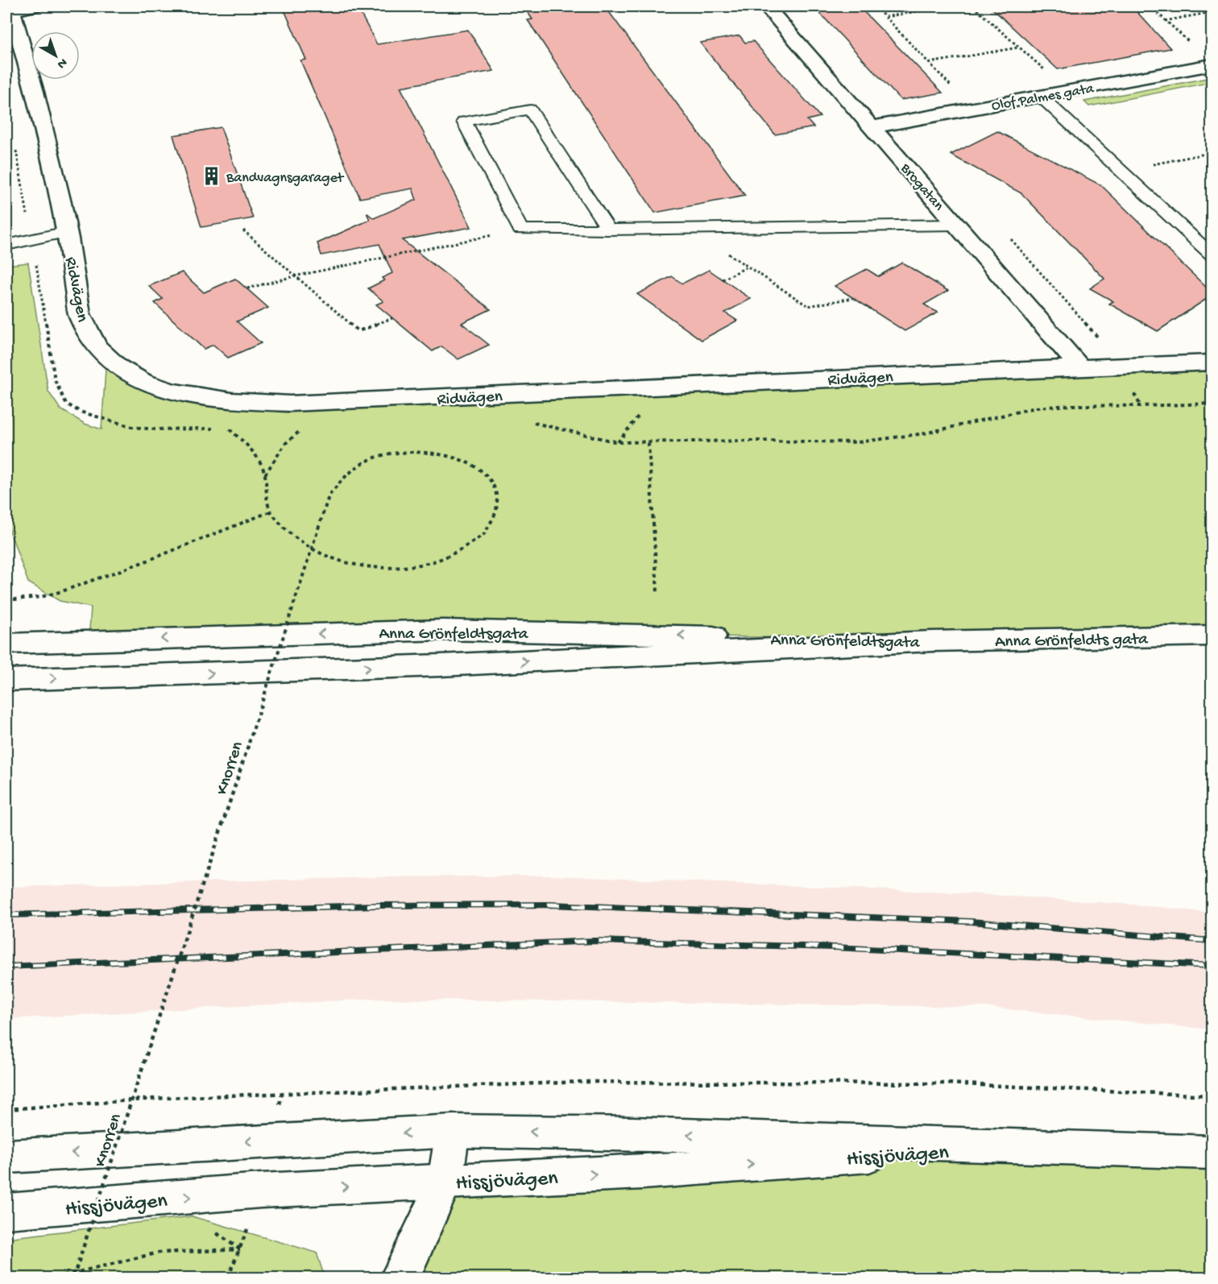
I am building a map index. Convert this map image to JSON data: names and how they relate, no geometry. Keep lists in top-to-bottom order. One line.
{"streets":{"street":["Olof Palmes gata","Brogatan","Ridvägen","Anna Grönfeldtsgata","Anna Grönfeldts gata","Hissjövägen"],"path":["Knorren"]},"crossings":[["Olof Palmes gata","Brogatan"],["Brogatan","Ridvägen"],["Anna Grönfeldtsgata","Anna Grönfeldts gata"]],"places":{"building":["Bandvagnsgaraget"]},"north":"bottom right"}
